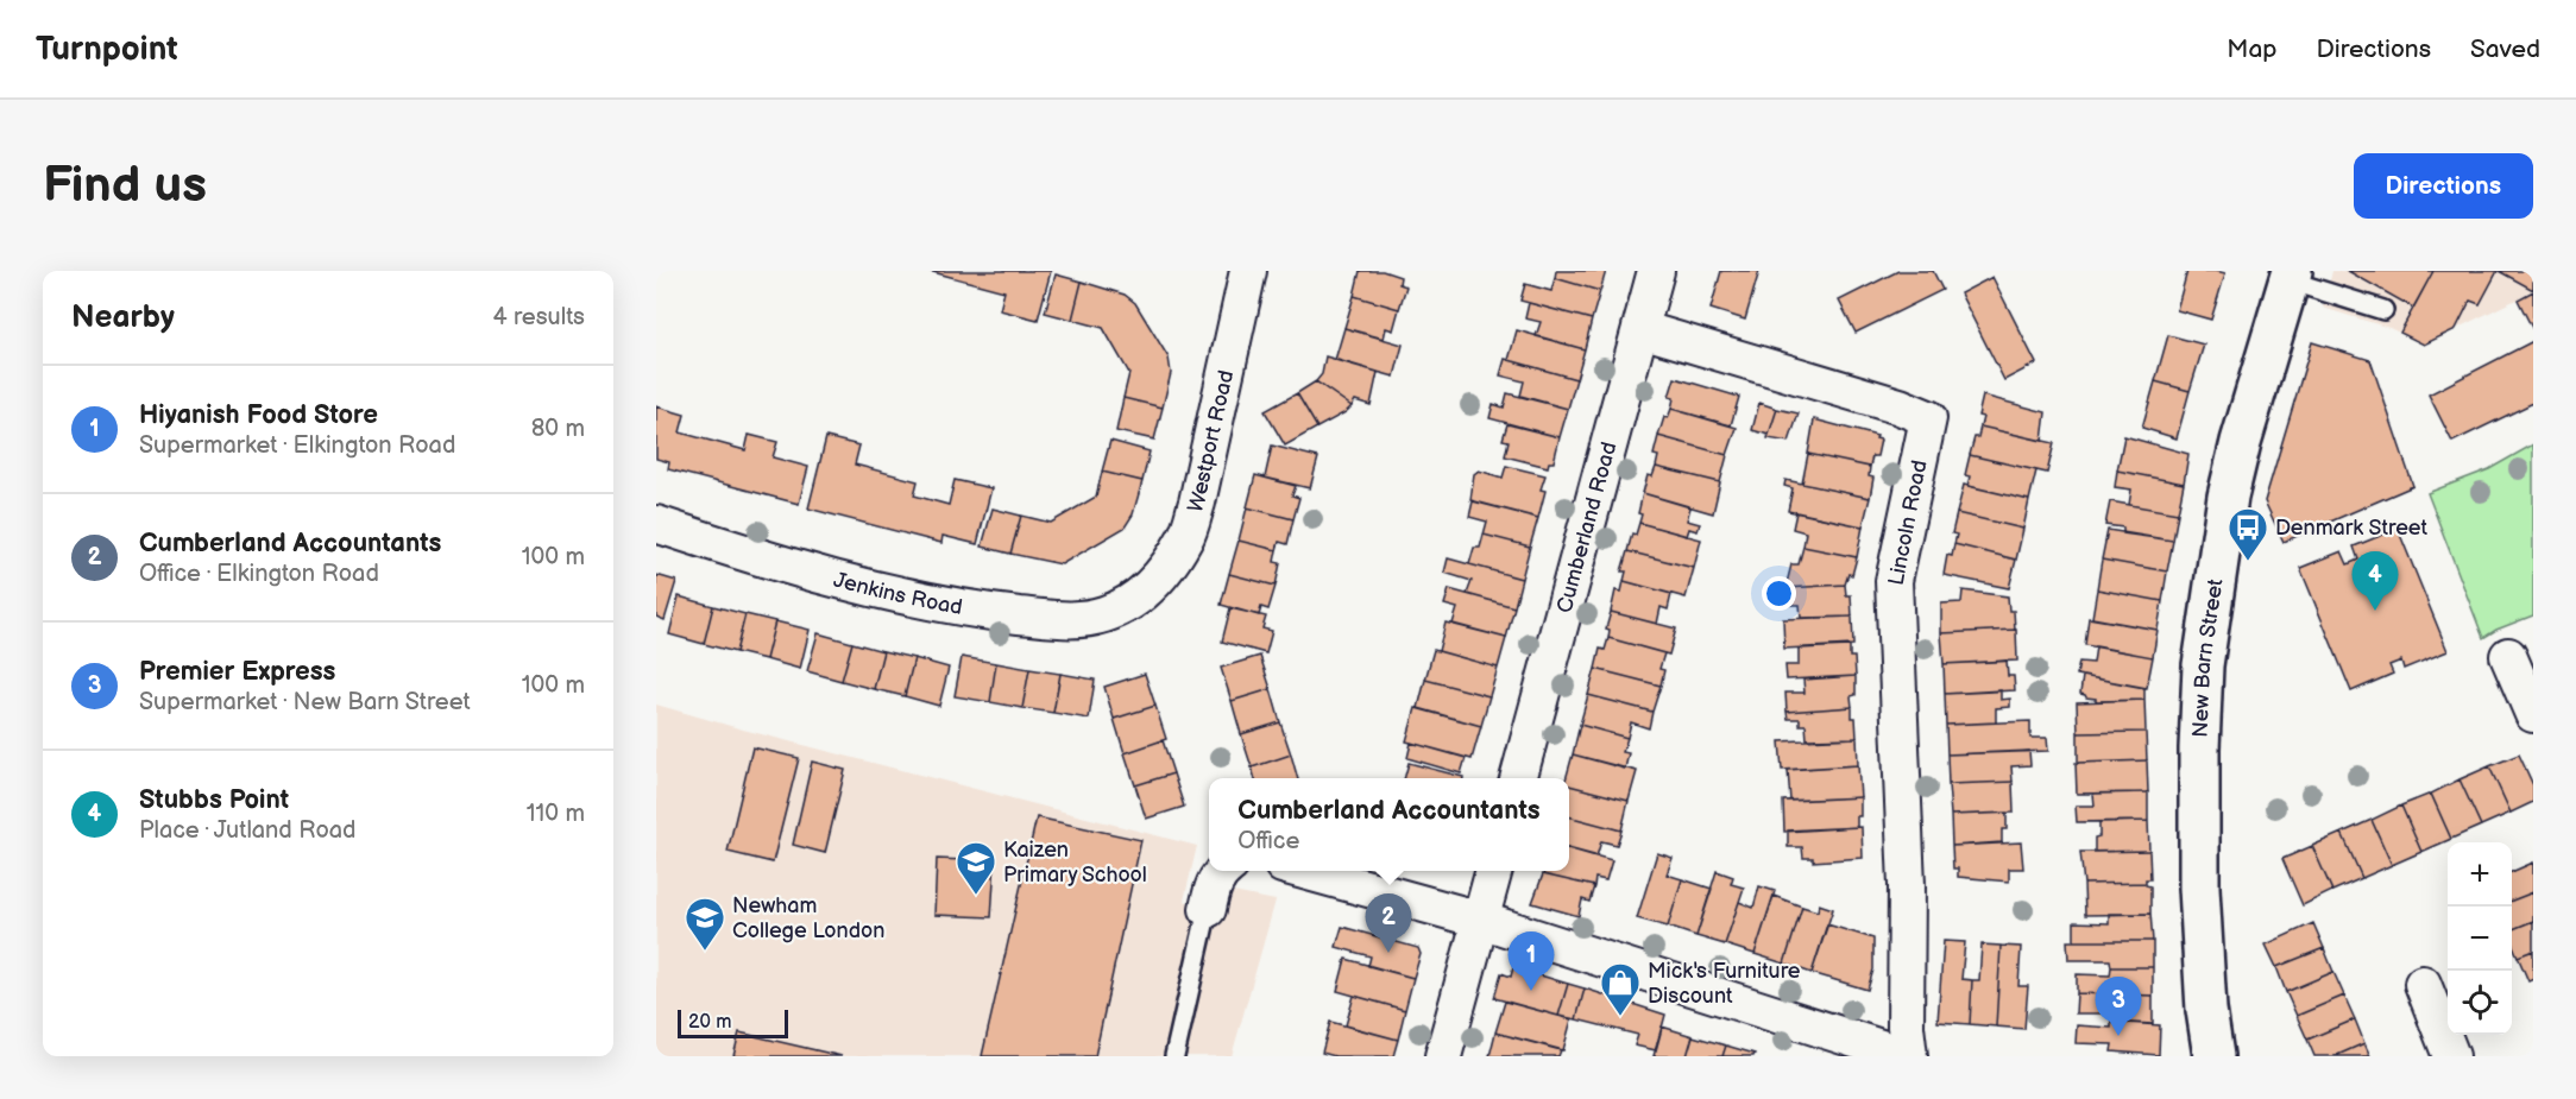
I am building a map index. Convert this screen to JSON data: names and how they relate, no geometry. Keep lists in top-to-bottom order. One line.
{"streets":{"street":["Westport Road","Lincoln Road","Cumberland Road","Jenkins Road","New Barn Street"]},"crossings":[["Westport Road","Jenkins Road"],["Lincoln Road","Cumberland Road"]],"places":{"bus stop":["Denmark Street"],"school or university":["Kaizen Primary School","Newham College London"],"shop":["Mick's Furniture Discount"]},"scale_bar":"20 m","page":{"header":"Turnpoint","nav":["Map","Directions","Saved"],"buttons":"Directions","title":"Find us","heading":["Nearby","4 results"],"list":[{"mark":"1","name":"Hiyanish Food Store","note":"Supermarket · Elkington Road","value":"80 m"},{"mark":"2","name":"Cumberland Accountants","note":"Office · Elkington Road","value":"100 m"},{"mark":"3","name":"Premier Express","note":"Supermarket · New Barn Street","value":"100 m"},{"mark":"4","name":"Stubbs Point","note":"Place · Jutland Road","value":"110 m"}],"pins":["4","2","1","3"],"popup":["Cumberland Accountants","Office"],"map_buttons":["+","−"],"scale":"20 m"}}
